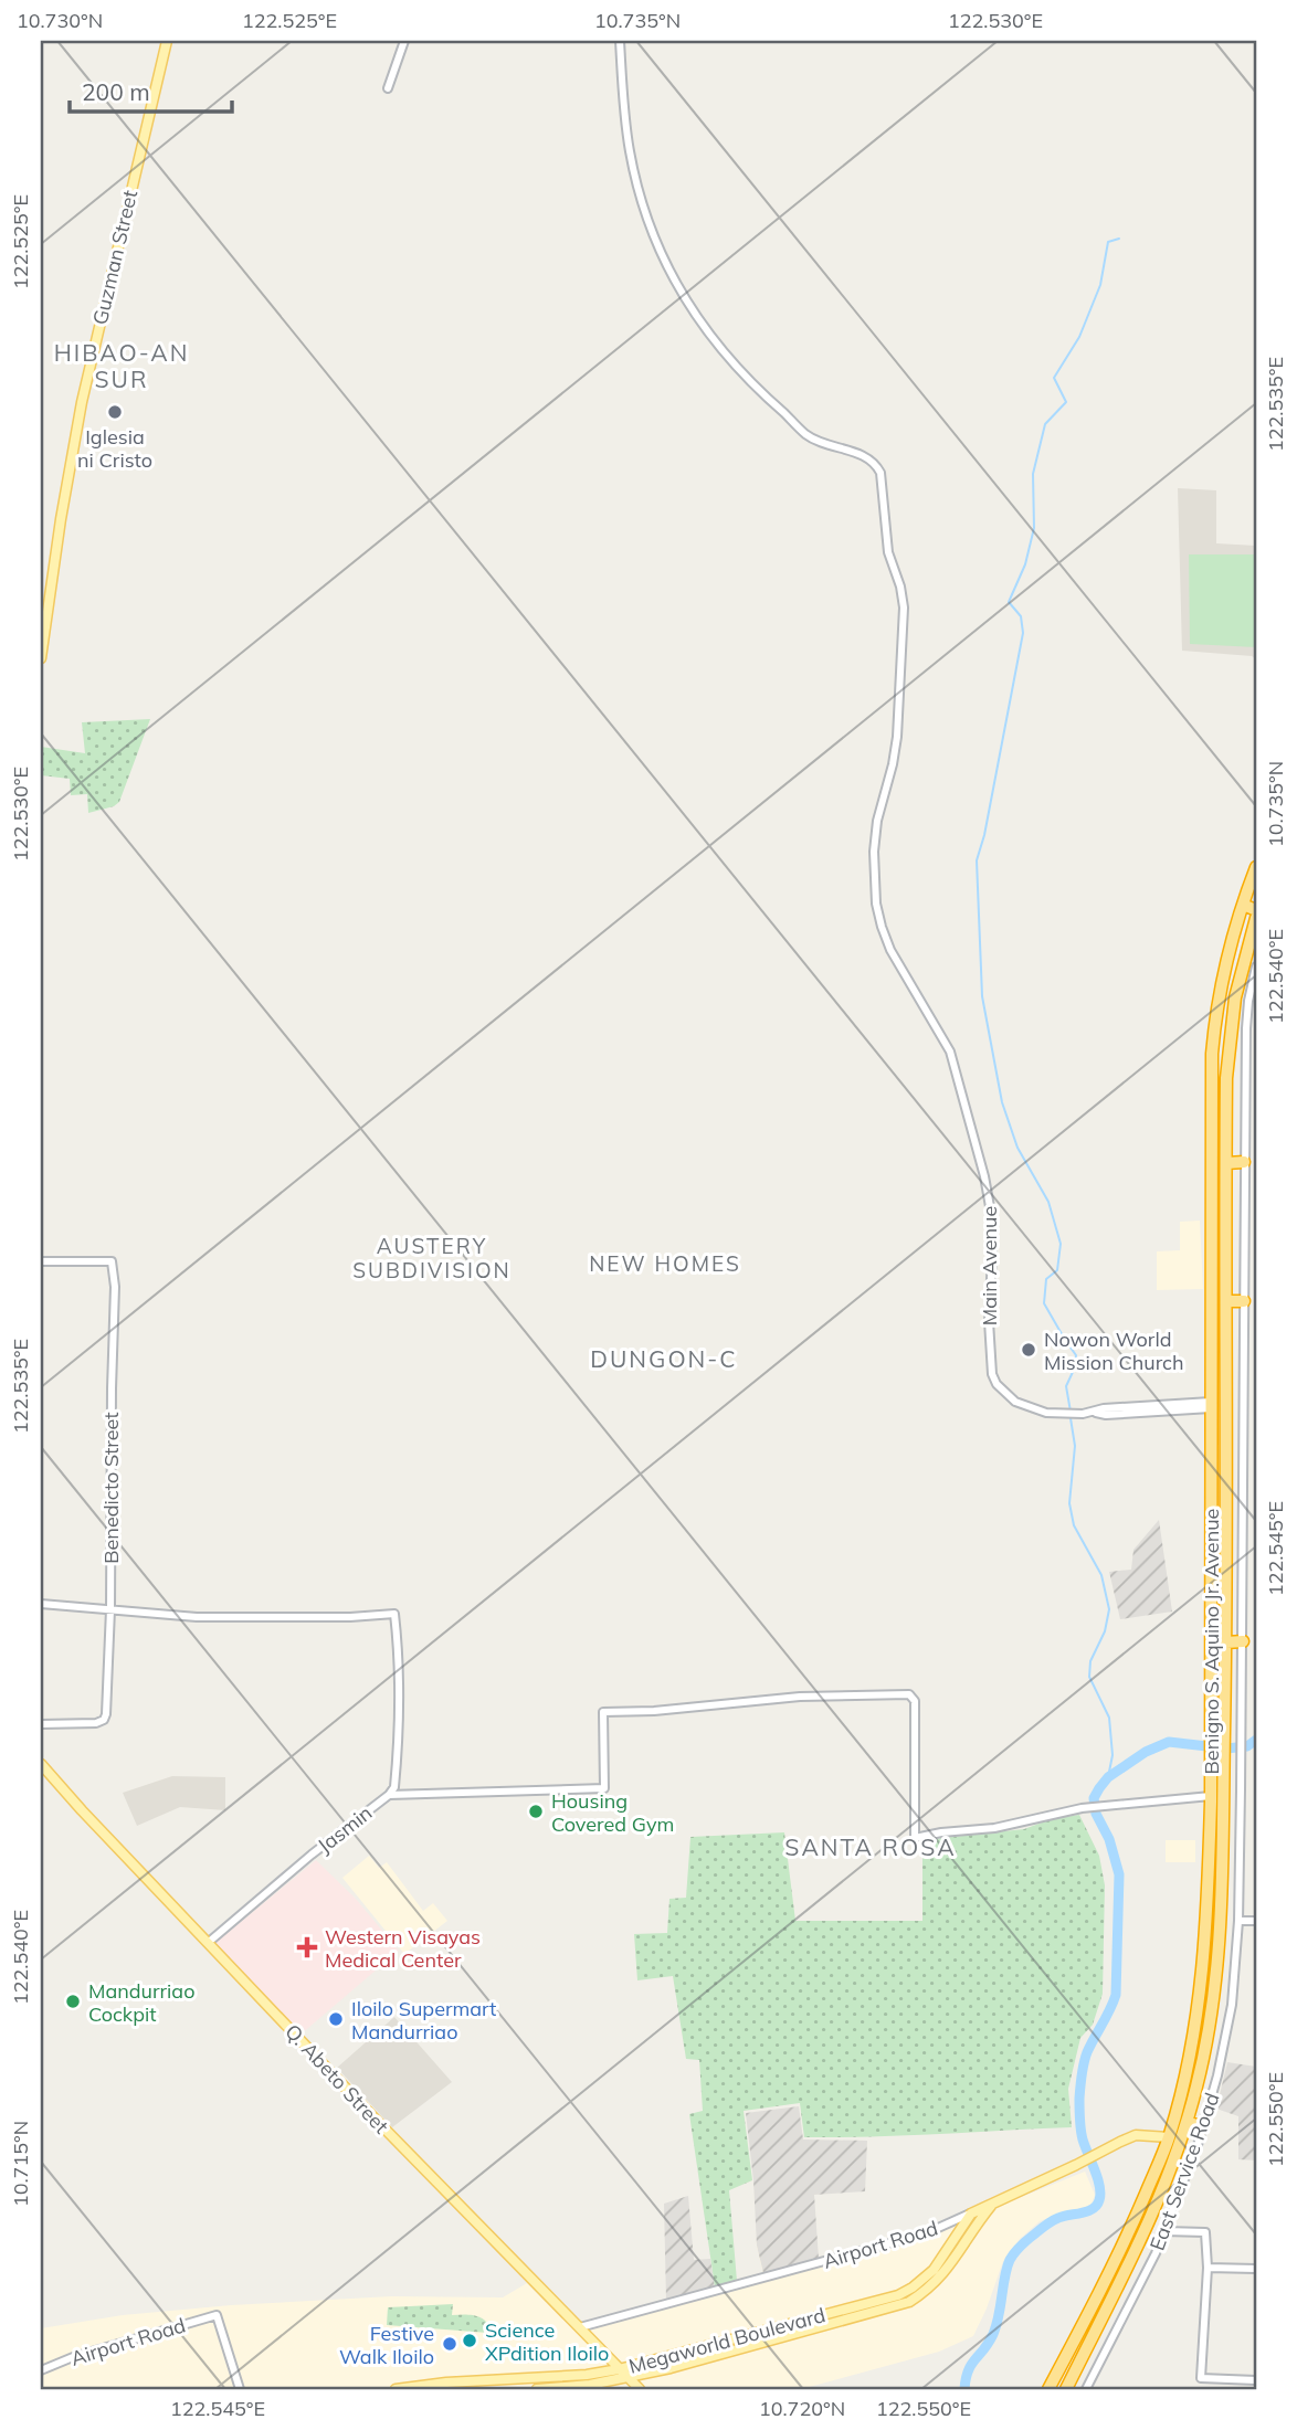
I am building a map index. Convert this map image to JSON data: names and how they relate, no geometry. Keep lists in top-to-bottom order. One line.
{"streets":{"highway":["Benigno S. Aquino Jr. Avenue"],"main road":["Guzman Street","Q. Abeto Street","Airport Road","Megaworld Boulevard"],"street":["Main Avenue","Benedicto Street","Jasmin","East Service Road"]},"crossings":[["Main Avenue","Benigno S. Aquino Jr. Avenue"],["Benigno S. Aquino Jr. Avenue","Jasmin"],["Benigno S. Aquino Jr. Avenue","Airport Road"],["Jasmin","Q. Abeto Street"],["Q. Abeto Street","Airport Road"],["Q. Abeto Street","Megaworld Boulevard"],["Airport Road","Megaworld Boulevard"]],"districts":["HIBAO-AN SUR","AUSTERY SUBDIVISION","NEW HOMES","DUNGON-C","SANTA ROSA"],"places":{"other":["Iglesia ni Cristo","Nowon World Mission Church","Housing Covered Gym","Mandurriao Cockpit","Iloilo Supermart Mandurriao","Science XPdition Iloilo","Festive Walk Iloilo"],"health":["Western Visayas Medical Center"]},"scale_bar":"200 m","coordinates":["10.730°N","122.525°E","10.735°N","122.530°E","122.535°E","122.540°E","122.545°E","122.550°E","10.715°N","10.720°N"]}
